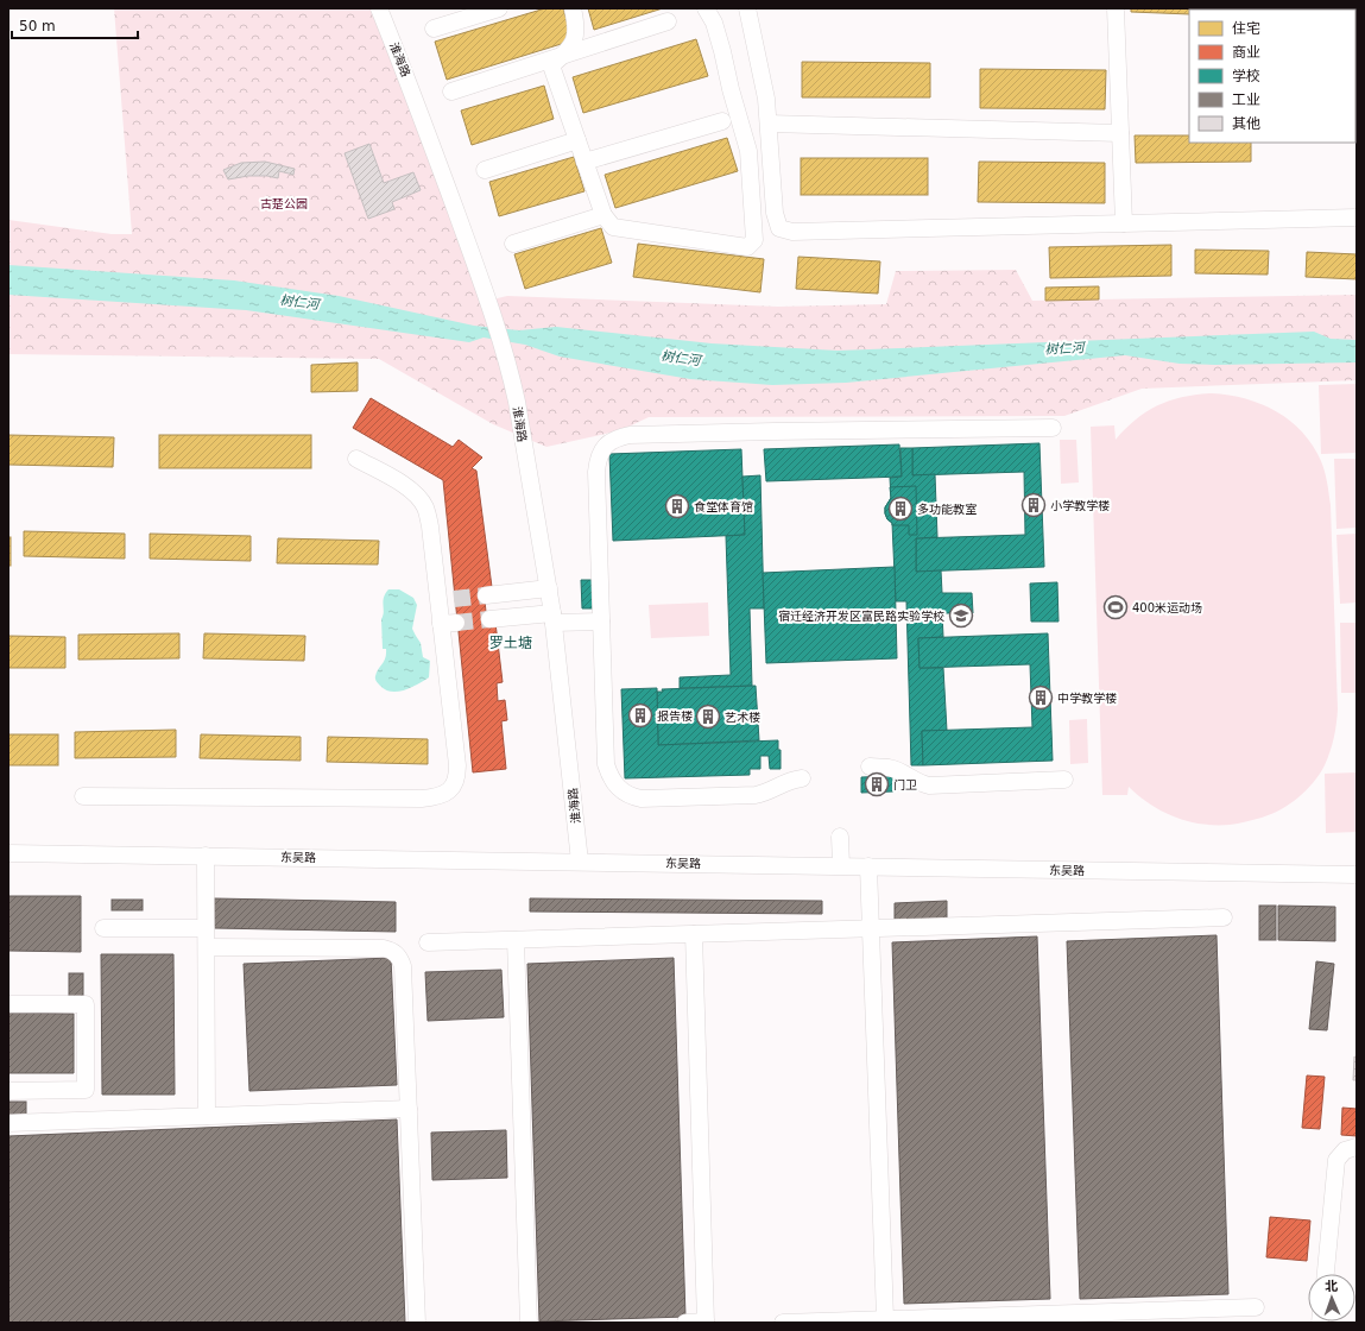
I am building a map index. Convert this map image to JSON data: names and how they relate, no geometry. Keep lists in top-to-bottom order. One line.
{"streets":{"street":["淮海路","东吴路"]},"crossings":[["淮海路","东吴路"]],"districts":["罗土塘"],"water":["树仁河"],"parks":["古楚公园"],"places":{"building":["小学教学楼","食堂体育馆","多功能教室","中学教学楼","报告楼","艺术楼","门卫"],"sports":["400米运动场"],"school or university":["宿迁经济开发区富民路实验学校"]},"legend":["住宅","商业","学校","工业","其他"],"scale_bar":"50 m","north":"top"}
